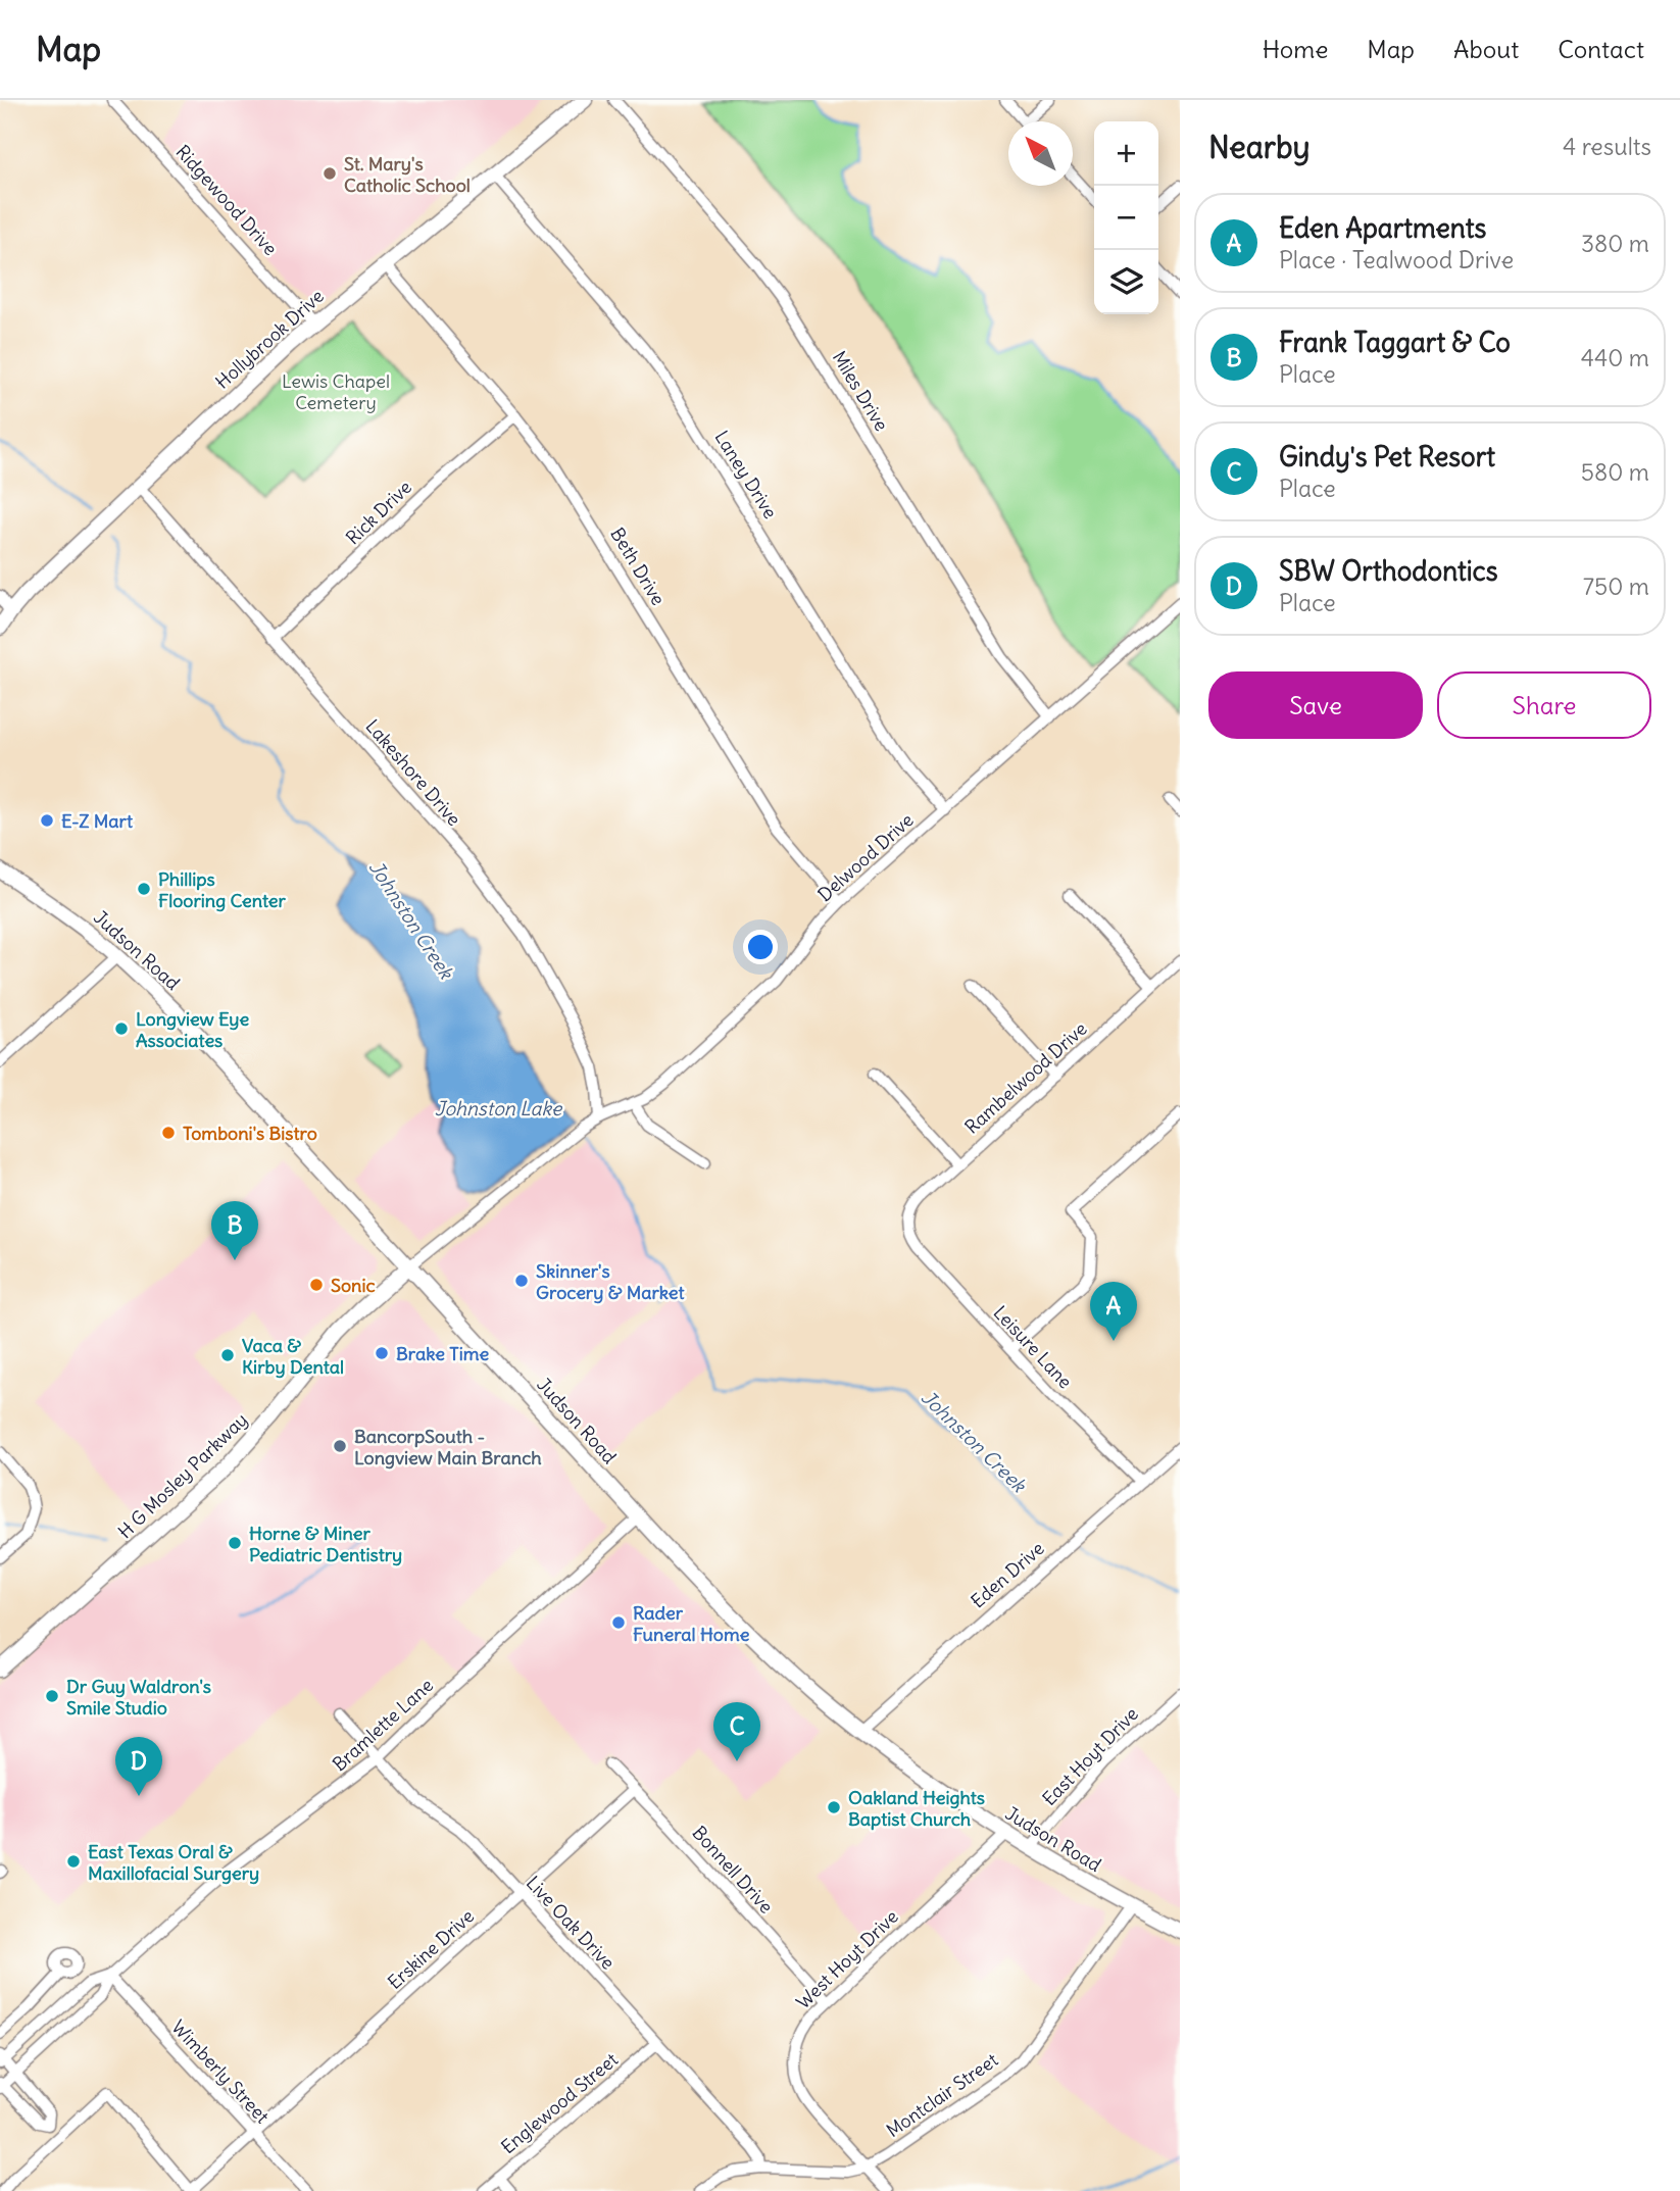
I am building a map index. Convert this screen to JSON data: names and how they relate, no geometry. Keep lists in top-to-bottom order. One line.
{"streets":{"main road":["Hollybrook Drive","Judson Road","H G Mosley Parkway"],"street":["Ridgewood Drive","Miles Drive","Laney Drive","Rick Drive","Beth Drive","Lakeshore Drive","Delwood Drive","Rambelwood Drive","Leisure Lane","Eden Drive","Bramlette Lane","East Hoyt Drive","Bonnell Drive","Live Oak Drive","Erskine Drive","West Hoyt Drive","Wimberly Street","Montclair Street","Englewood Street"]},"crossings":[["Ridgewood Drive","Hollybrook Drive"],["Hollybrook Drive","Laney Drive"],["Hollybrook Drive","Beth Drive"],["Hollybrook Drive","Lakeshore Drive"],["Miles Drive","Delwood Drive"],["Laney Drive","Delwood Drive"],["Rick Drive","Beth Drive"],["Rick Drive","Lakeshore Drive"],["Beth Drive","Delwood Drive"],["Lakeshore Drive","Delwood Drive"],["Delwood Drive","Judson Road"],["Delwood Drive","H G Mosley Parkway"],["Judson Road","H G Mosley Parkway"],["Judson Road","Eden Drive"],["Judson Road","Bramlette Lane"],["Judson Road","East Hoyt Drive"],["Judson Road","West Hoyt Drive"],["Judson Road","Montclair Street"],["Rambelwood Drive","Leisure Lane"],["Leisure Lane","Eden Drive"],["Bramlette Lane","Live Oak Drive"],["Bramlette Lane","Wimberly Street"],["Bonnell Drive","Erskine Drive"],["Bonnell Drive","West Hoyt Drive"],["Live Oak Drive","Erskine Drive"],["Live Oak Drive","Montclair Street"],["Live Oak Drive","Englewood Street"],["Erskine Drive","Wimberly Street"],["West Hoyt Drive","Montclair Street"]],"water":["Johnston Creek","Johnston Lake"],"parks":["Lewis Chapel Cemetery"],"places":["St. Mary's Catholic School","E-Z Mart","Phillips Flooring Center","Longview Eye Associates","Tomboni's Bistro","Skinner's Grocery & Market","Sonic","Brake Time","Vaca & Kirby Dental","BancorpSouth - Longview Main Branch","Horne & Miner Pediatric Dentistry","Rader Funeral Home","Dr Guy Waldron's Smile Studio","Oakland Heights Baptist Church","East Texas Oral & Maxillofacial Surgery"],"north":"top left","page":{"header":"Map","nav":["Home","Map","About","Contact"],"heading":["Nearby","4 results"],"map_buttons":["+","−"],"list":[{"mark":"A","name":"Eden Apartments","note":"Place · Tealwood Drive","value":"380 m"},{"mark":"B","name":"Frank Taggart & Co","note":"Place","value":"440 m"},{"mark":"C","name":"Gindy's Pet Resort","note":"Place","value":"580 m"},{"mark":"D","name":"SBW Orthodontics","note":"Place","value":"750 m"}],"buttons":["Save","Share"],"pins":["B","A","C","D"]}}
